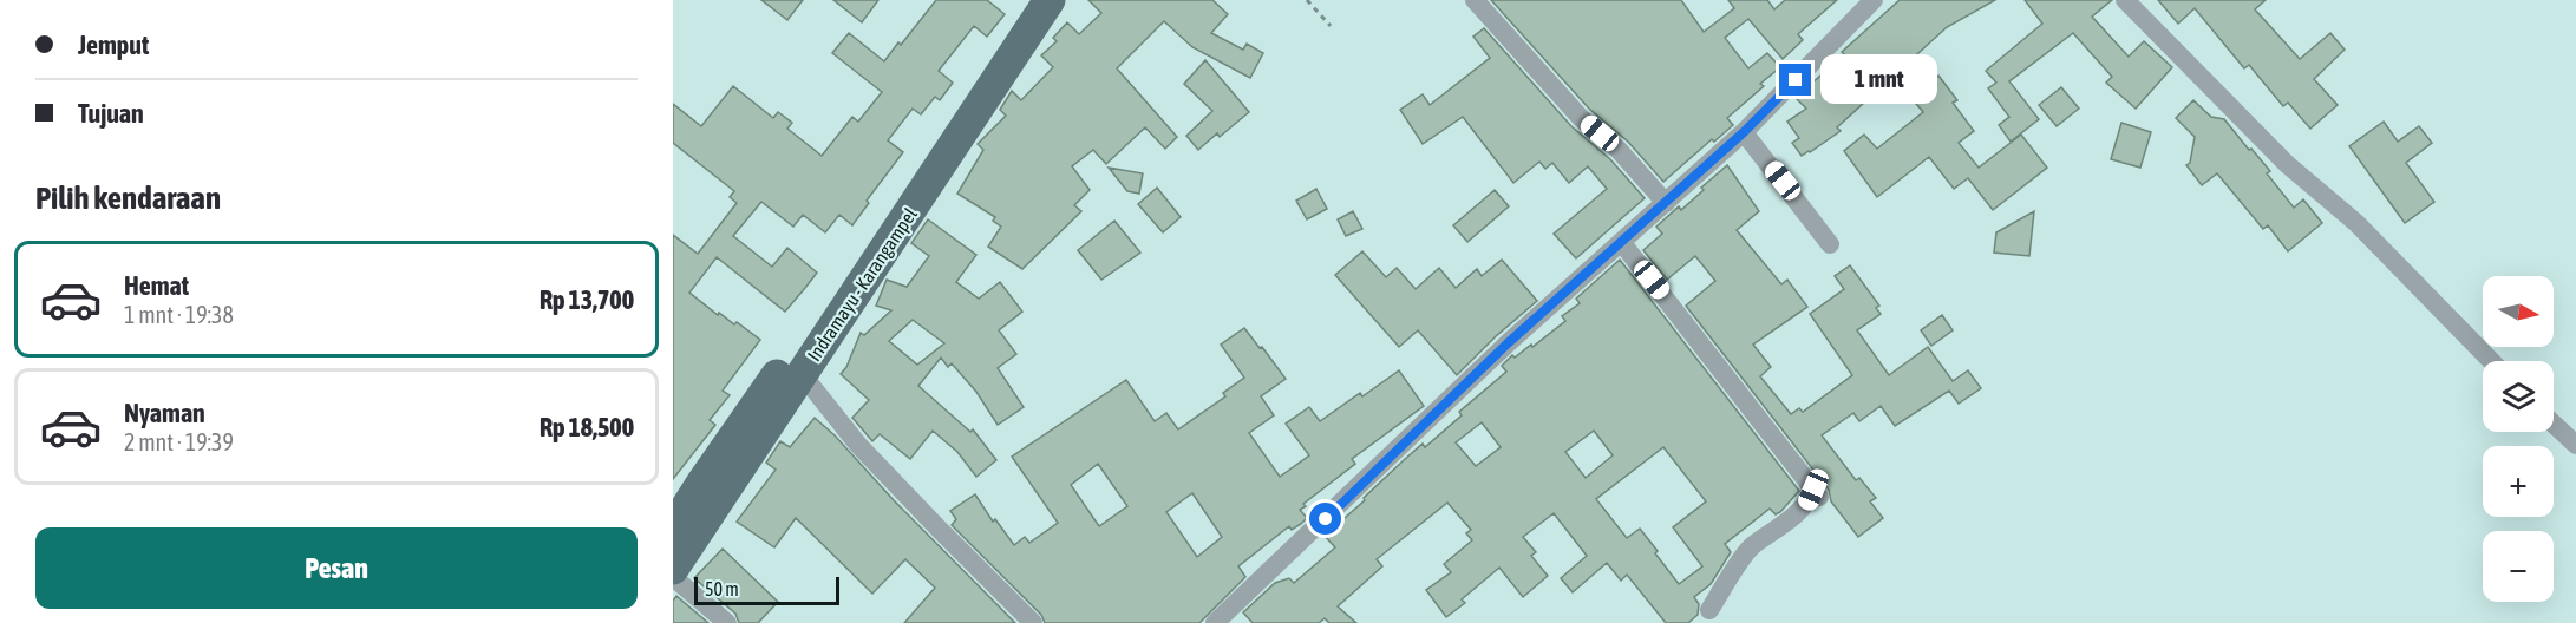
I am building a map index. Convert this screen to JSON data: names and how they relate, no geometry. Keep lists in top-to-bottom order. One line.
{"streets":{"main road":["Indramayu - Karangampel"]},"scale_bar":"50 m","north":"right","page":{"banner":["Jemput","Tujuan"],"bubble":"1 mnt","heading":"Pilih kendaraan","list":[{"name":"Hemat","note":"1 mnt · 19:38","value":"Rp 13,700"},{"name":"Nyaman","note":"2 mnt · 19:39","value":"Rp 18,500"}],"map_buttons":["+","−"],"buttons":"Pesan","scale":"50 m"}}
